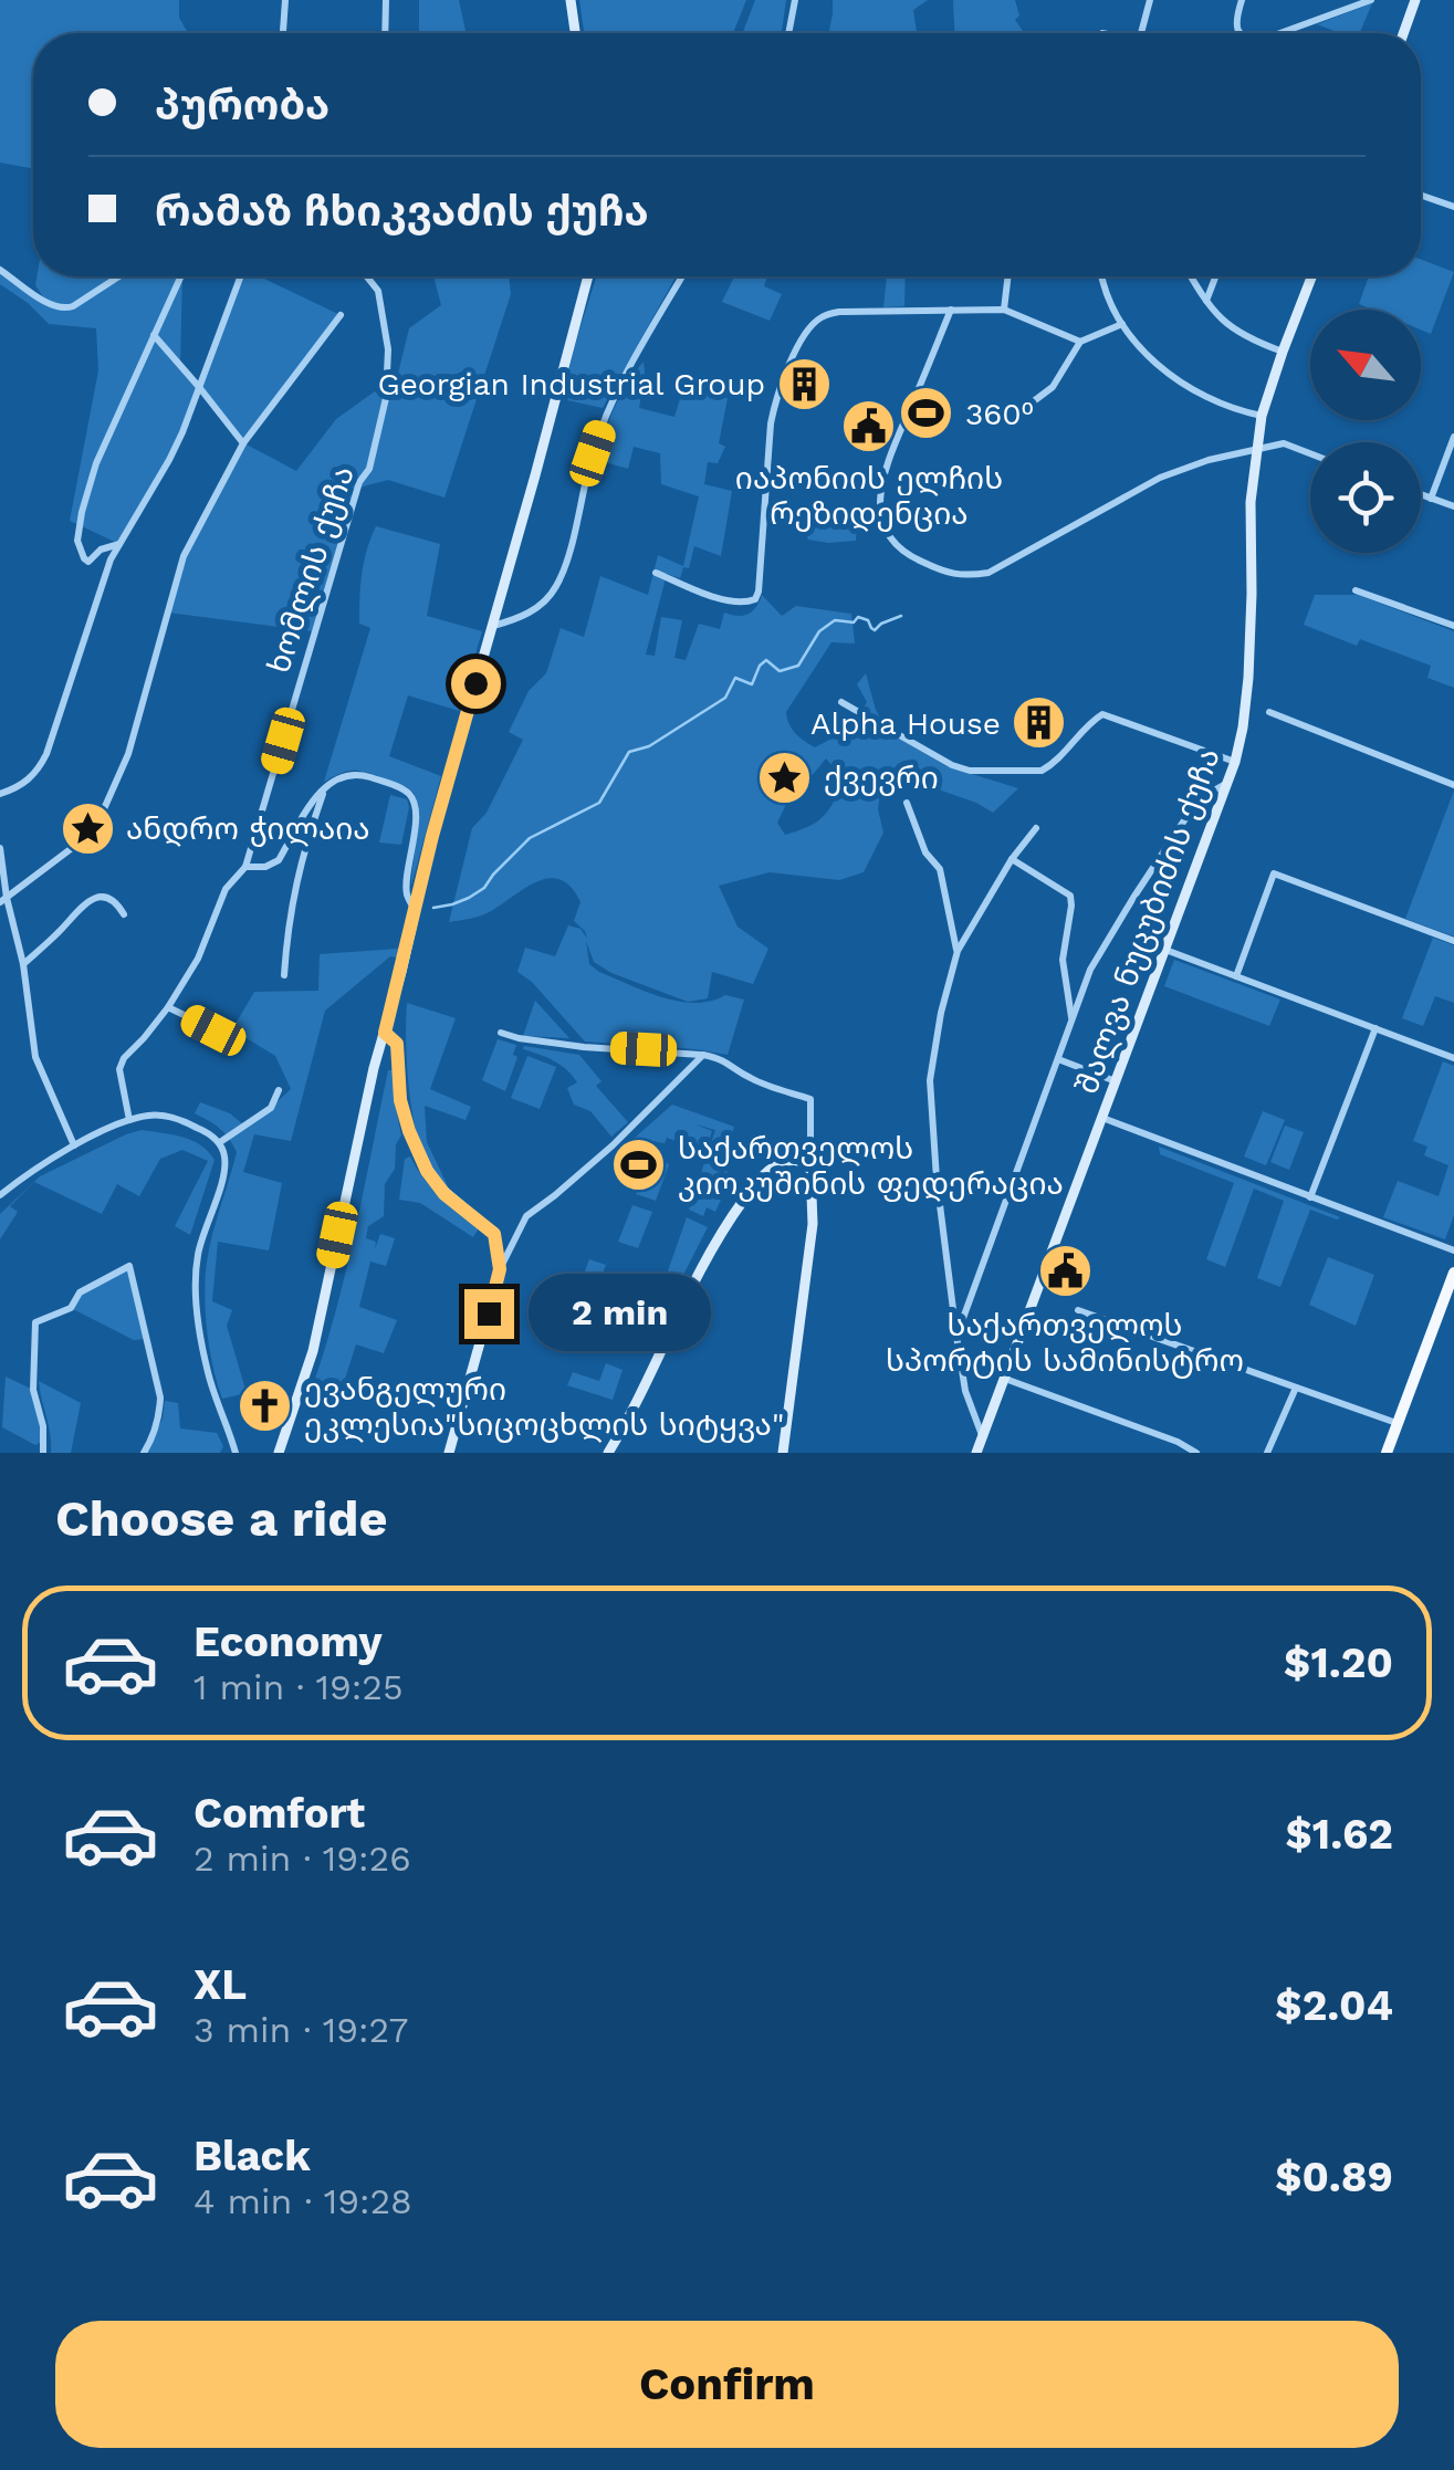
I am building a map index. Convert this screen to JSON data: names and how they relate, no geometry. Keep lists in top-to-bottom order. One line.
{"streets":{"main road":["შალვა ნუცუბიძის ქუჩა"],"street":["ხომლის ქუჩა"]},"places":{"building":["Georgian Industrial Group","Alpha House"],"sports":["360⁰","საქართველოს კიოკუშინის ფედერაცია"],"public building":["იაპონიის ელჩის რეზიდენცია","საქართველოს სპორტის სამინისტრო"],"place":["ქვევრი","ანდრო ჭილაია"],"church":["ევანგელური ეკლესია\"სიცოცხლის სიტყვა\""]},"north":"top left","page":{"banner":["პურობა","რამაზ ჩხიკვაძის ქუჩა"],"bubble":"2 min","heading":"Choose a ride","list":[{"name":"Economy","note":"1 min · 19:25","value":"$1.20"},{"name":"Comfort","note":"2 min · 19:26","value":"$1.62"},{"name":"XL","note":"3 min · 19:27","value":"$2.04"},{"name":"Black","note":"4 min · 19:28","value":"$0.89"}],"buttons":"Confirm"}}
